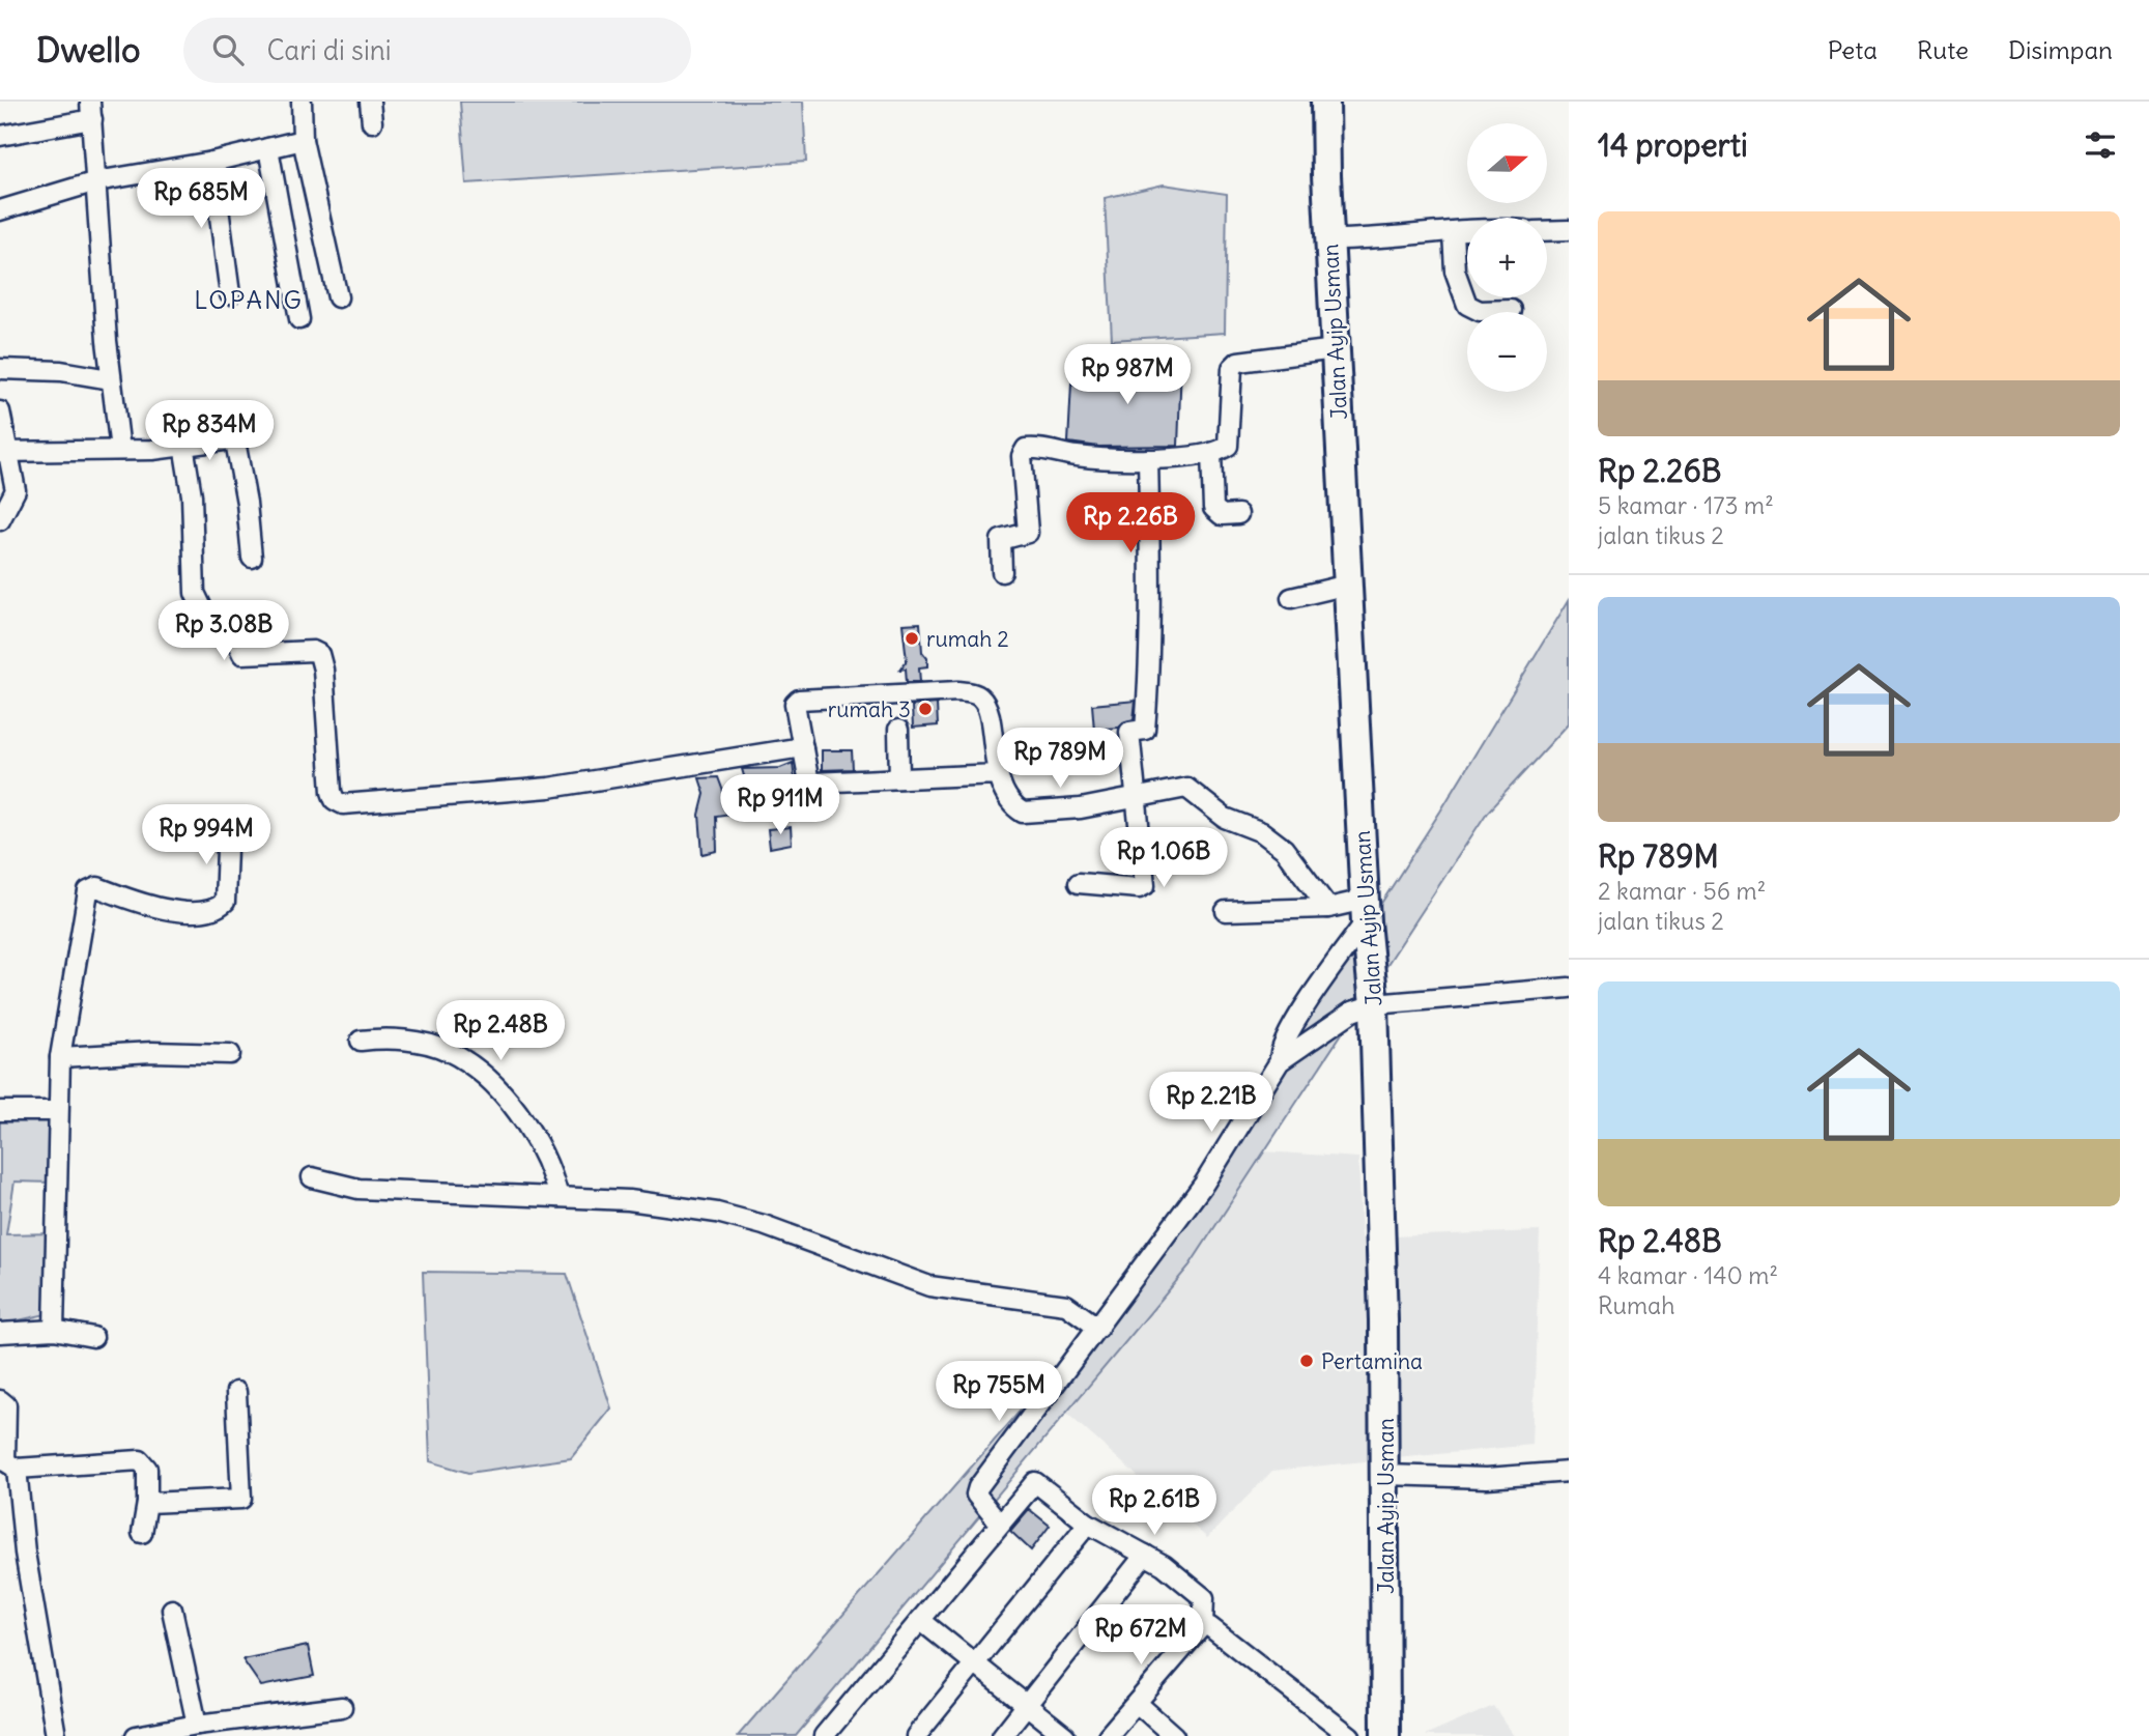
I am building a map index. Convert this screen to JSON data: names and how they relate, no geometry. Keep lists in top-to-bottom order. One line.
{"streets":{"main road":["Jalan Ayip Usman"]},"districts":["LOPANG"],"places":["rumah 2","rumah 3","Pertamina"],"north":"right","page":{"header":"Dwello","search":"Cari di sini","nav":["Peta","Rute","Disimpan"],"heading":"14 properti","map_buttons":["+","−"],"price":["Rp 685M","Rp 987M","Rp 834M","Rp 2.26B","Rp 3.08B","Rp 789M","Rp 911M","Rp 994M","Rp 1.06B","Rp 2.48B","Rp 2.21B","Rp 755M","Rp 2.61B","Rp 672M"],"list":[{"name":"Rp 2.26B","note":"5 kamar · 173 m² · jalan tikus 2"},{"name":"Rp 789M","note":"2 kamar · 56 m² · jalan tikus 2"},{"name":"Rp 2.48B","note":"4 kamar · 140 m² · Rumah"}]}}
